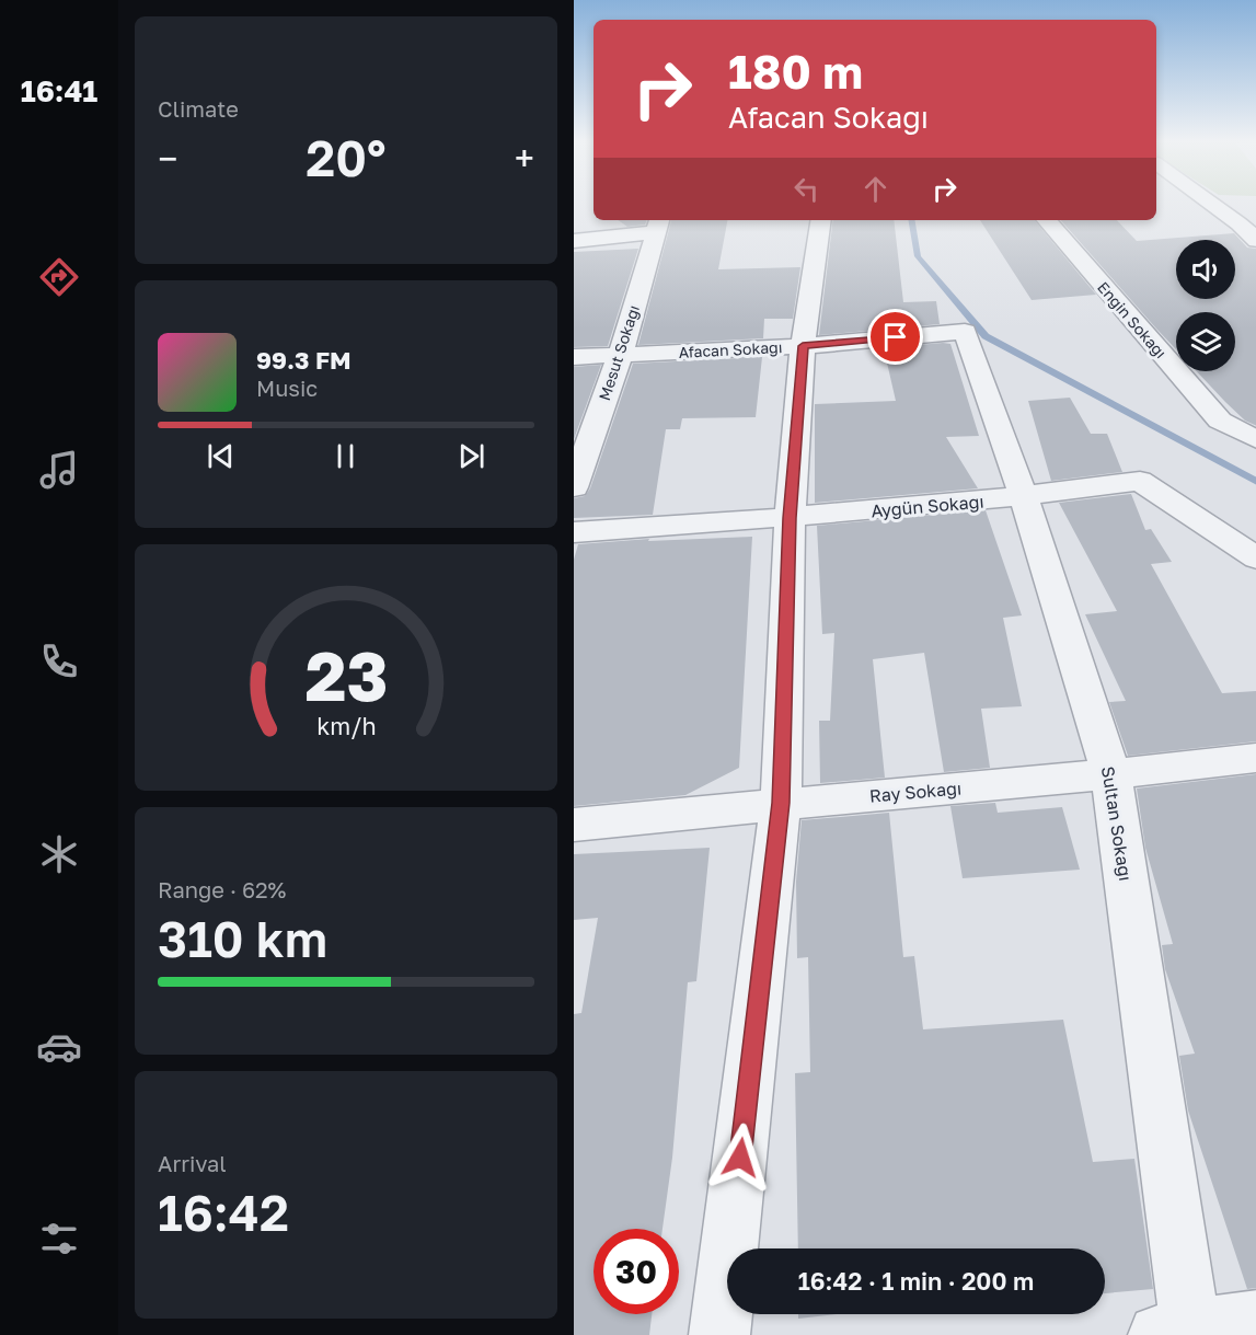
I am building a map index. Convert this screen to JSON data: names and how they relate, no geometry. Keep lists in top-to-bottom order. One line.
{"streets":{"street":["Engin Sokağı","Afacan Sokağı","Mesut Sokağı","Aygün Sokağı","Ray Sokağı","Sultan Sokağı"]},"crossings":[["Afacan Sokağı","Mesut Sokağı"],["Afacan Sokağı","Sultan Sokağı"],["Aygün Sokağı","Sultan Sokağı"],["Ray Sokağı","Sultan Sokağı"]],"page":{"tabs":"16:41","tile":["Climate",["Range · 62%","310 km"],["Arrival","16:42"]],"turn":["180 m","Afacan Sokağı"],"heat":["−","20°","+"],"song":["99.3 FM","Music"],"limit":"30","trip":"16:42 · 1 min · 200 m","gauge":["23","km/h"]}}
